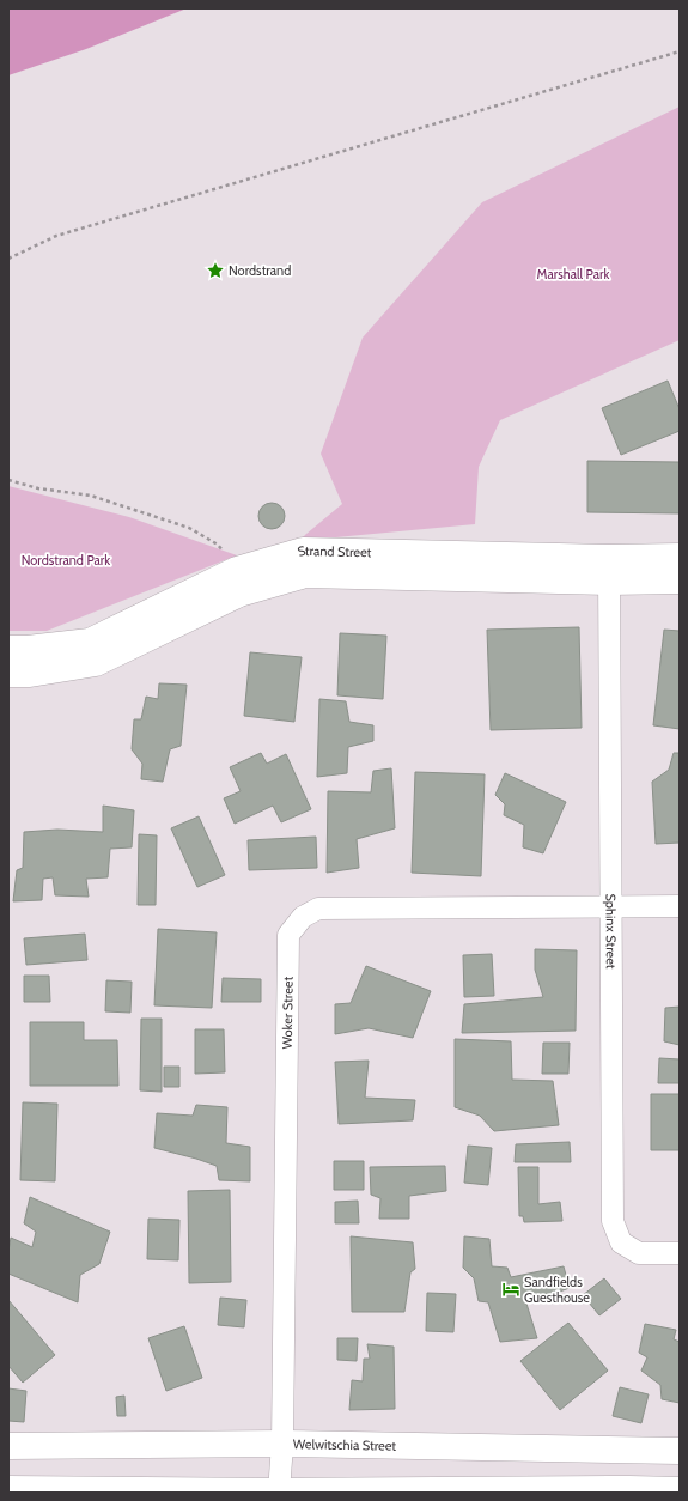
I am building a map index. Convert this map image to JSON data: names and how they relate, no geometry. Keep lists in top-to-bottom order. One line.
{"streets":{"street":["Strand Street","Sphinx Street","Woker Street","Welwitschia Street"]},"crossings":[["Strand Street","Sphinx Street"],["Sphinx Street","Woker Street"],["Woker Street","Welwitschia Street"]],"parks":["Marshall Park","Nordstrand Park"],"places":{"place":["Nordstrand"],"hotel":["Sandfields Guesthouse"]}}
